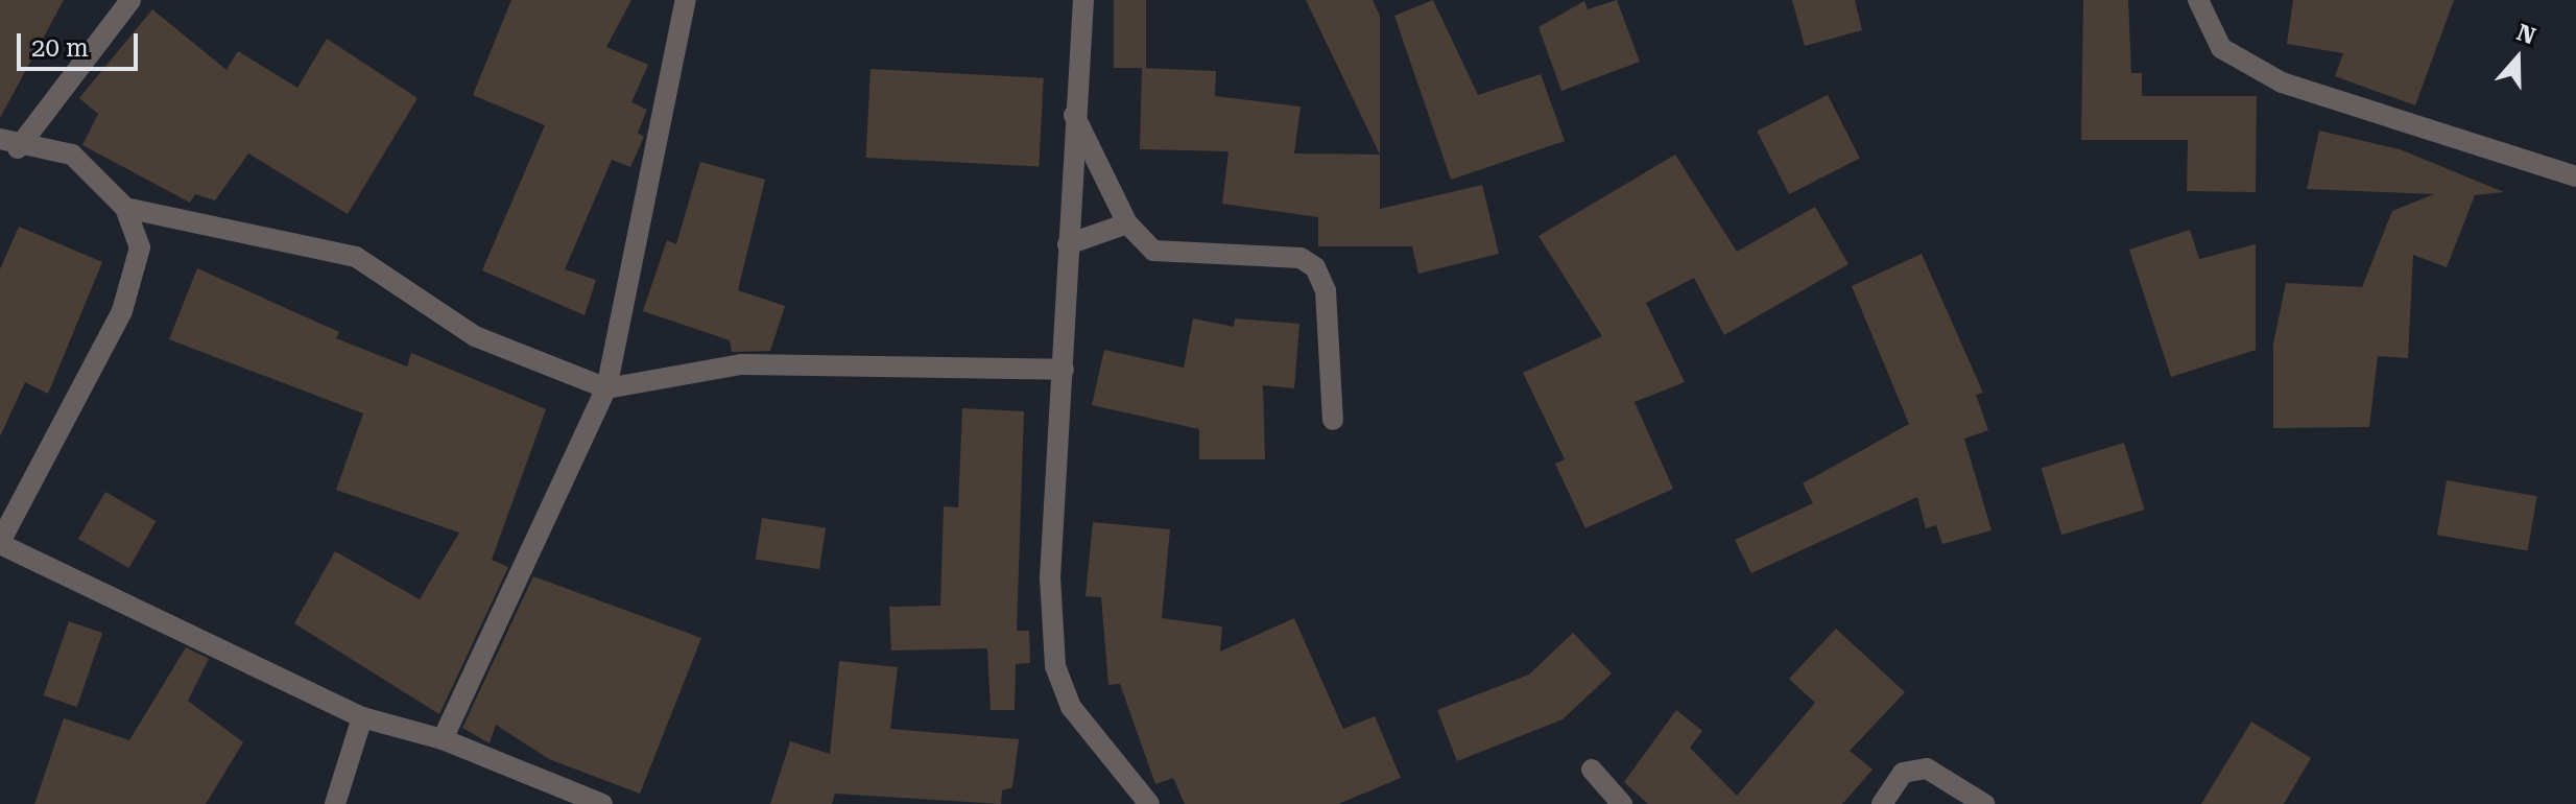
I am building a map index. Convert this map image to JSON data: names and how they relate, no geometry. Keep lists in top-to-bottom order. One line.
{"scale_bar":"20 m","north":"top"}
